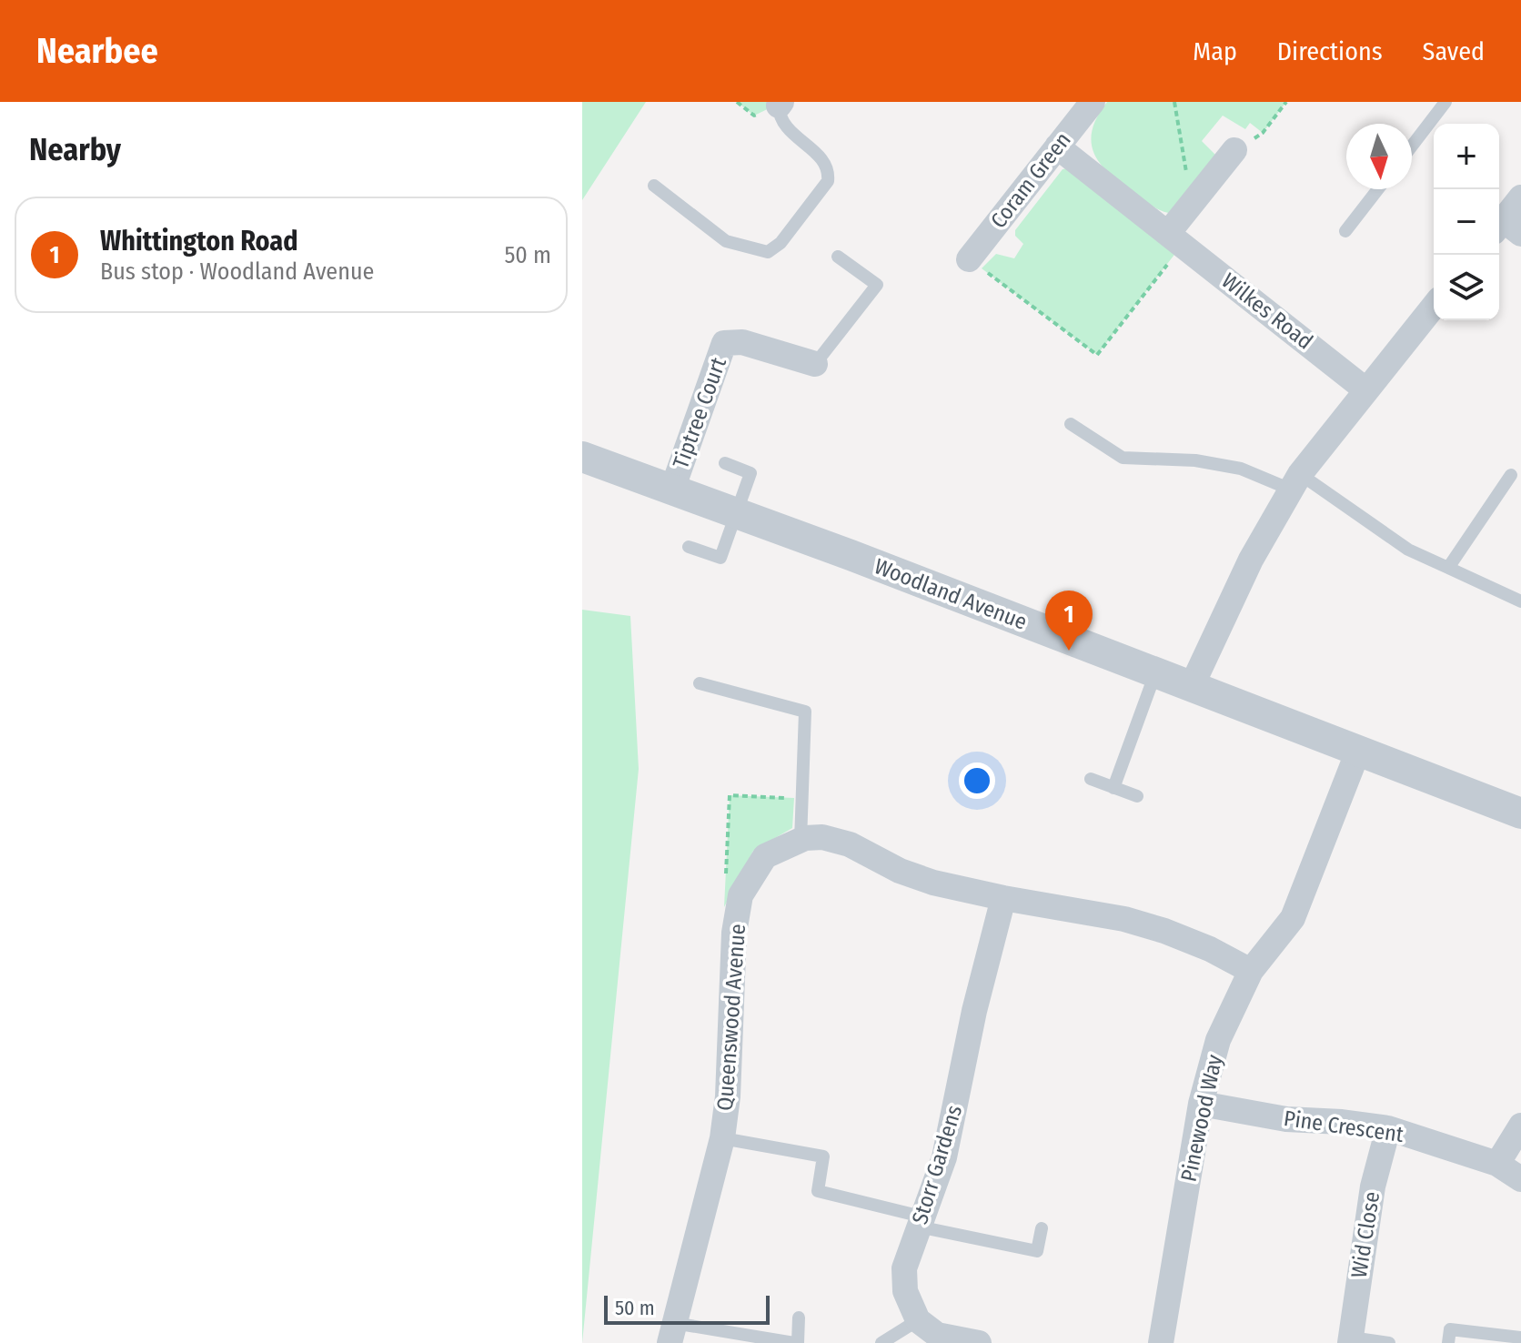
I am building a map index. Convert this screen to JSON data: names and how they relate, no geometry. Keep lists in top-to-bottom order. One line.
{"streets":{"street":["Coram Green","Wilkes Road","Tiptree Court","Woodland Avenue","Queenswood Avenue","Pinewood Way","Pine Crescent","Storr Gardens","Wid Close"]},"crossings":[["Coram Green","Wilkes Road"],["Tiptree Court","Woodland Avenue"],["Woodland Avenue","Pinewood Way"],["Queenswood Avenue","Pinewood Way"],["Queenswood Avenue","Storr Gardens"],["Pinewood Way","Pine Crescent"],["Pine Crescent","Wid Close"]],"scale_bar":"50 m","north":"bottom","page":{"header":"Nearbee","nav":["Map","Directions","Saved"],"heading":"Nearby","map_buttons":["+","−"],"list":[{"mark":"1","name":"Whittington Road","note":"Bus stop · Woodland Avenue","value":"50 m"}],"pins":"1","scale":"50 m"}}
